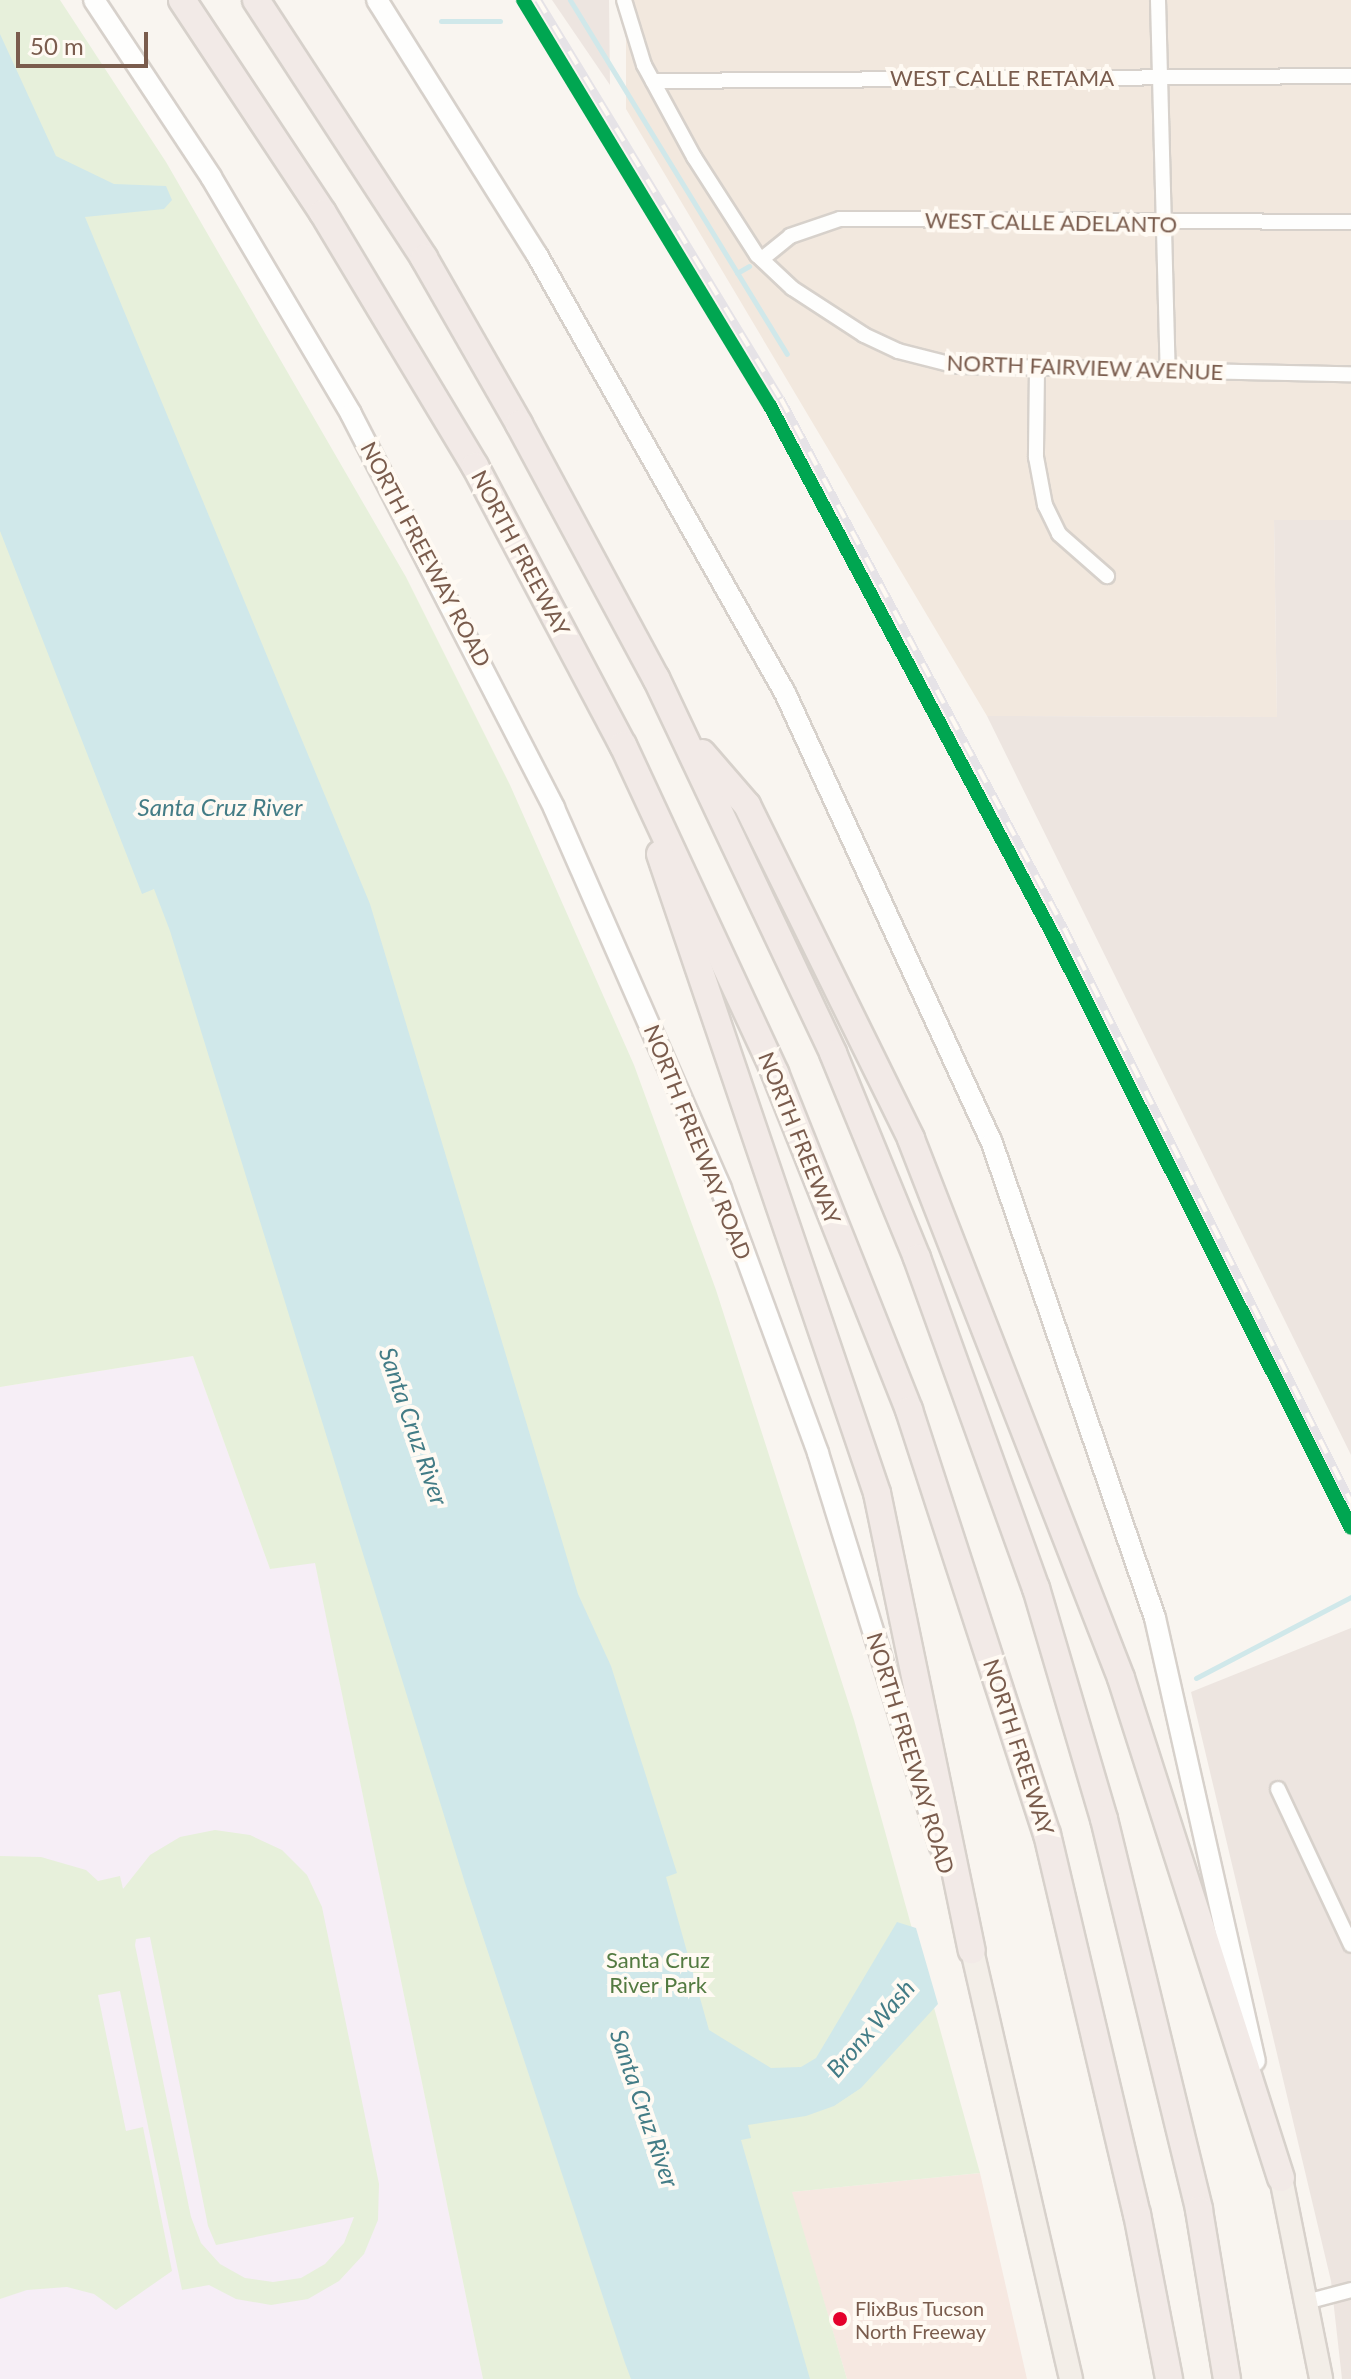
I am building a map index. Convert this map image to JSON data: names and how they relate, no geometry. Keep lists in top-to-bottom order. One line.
{"streets":{"highway":["NORTH FREEWAY"],"main road":["NORTH FREEWAY ROAD"],"street":["WEST CALLE RETAMA","WEST CALLE ADELANTO","NORTH FAIRVIEW AVENUE"]},"crossings":[["WEST CALLE RETAMA","NORTH FAIRVIEW AVENUE"],["WEST CALLE ADELANTO","NORTH FAIRVIEW AVENUE"]],"water":["Santa Cruz River","Bronx Wash"],"parks":["Santa Cruz River Park"],"places":["FlixBus Tucson North Freeway"],"scale_bar":"50 m"}
